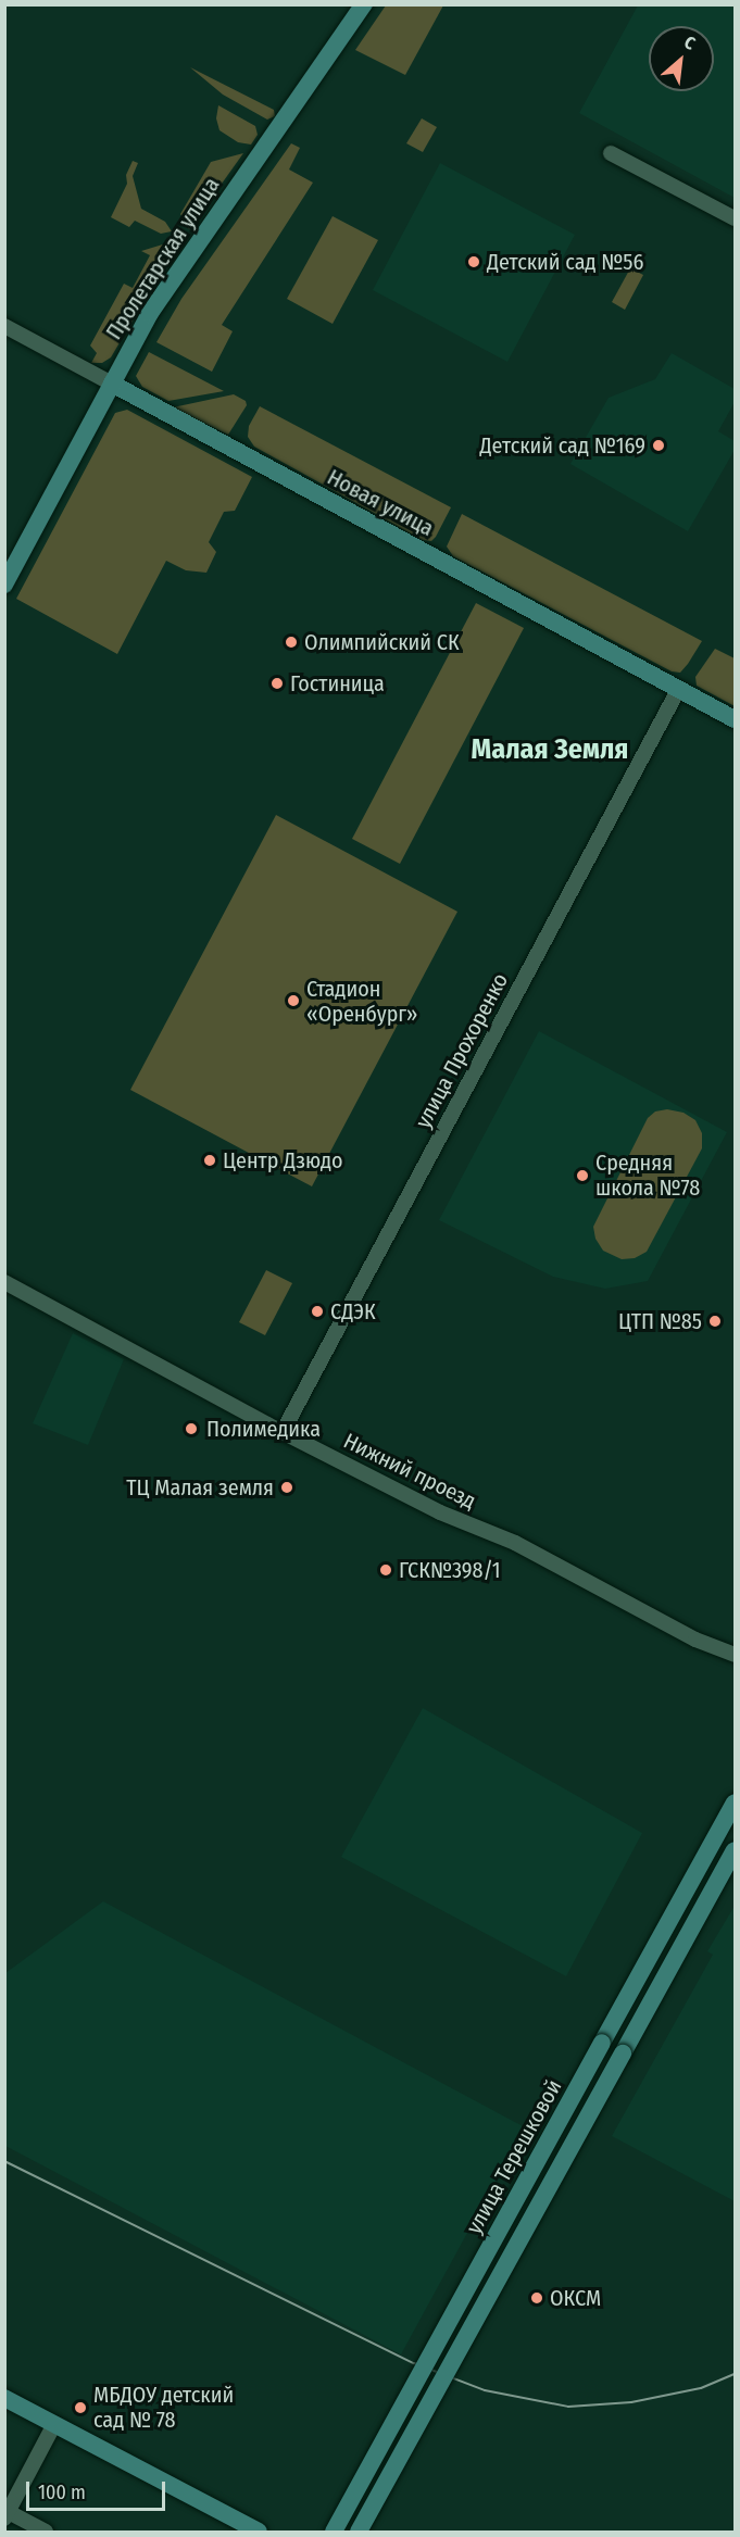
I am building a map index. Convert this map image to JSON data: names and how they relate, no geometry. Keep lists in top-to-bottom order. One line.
{"streets":{"main road":["Пролетарская улица","Новая улица","улица Терешковой"],"street":["улица Прохоренко","Нижний проезд"]},"crossings":[["Пролетарская улица","Новая улица"],["Новая улица","улица Прохоренко"],["улица Прохоренко","Нижний проезд"]],"districts":["Малая Земля"],"places":["Детский сад №56","Детский сад №169","Олимпийский СК","Гостиница","Стадион «Оренбург»","Центр Дзюдо","Средняя школа №78","СДЭК","ЦТП №85","Полимедика","ТЦ Малая земля","ГСК№398/1","ОКСМ","МБДОУ детский сад № 78"],"scale_bar":"100 m","north":"top right"}
